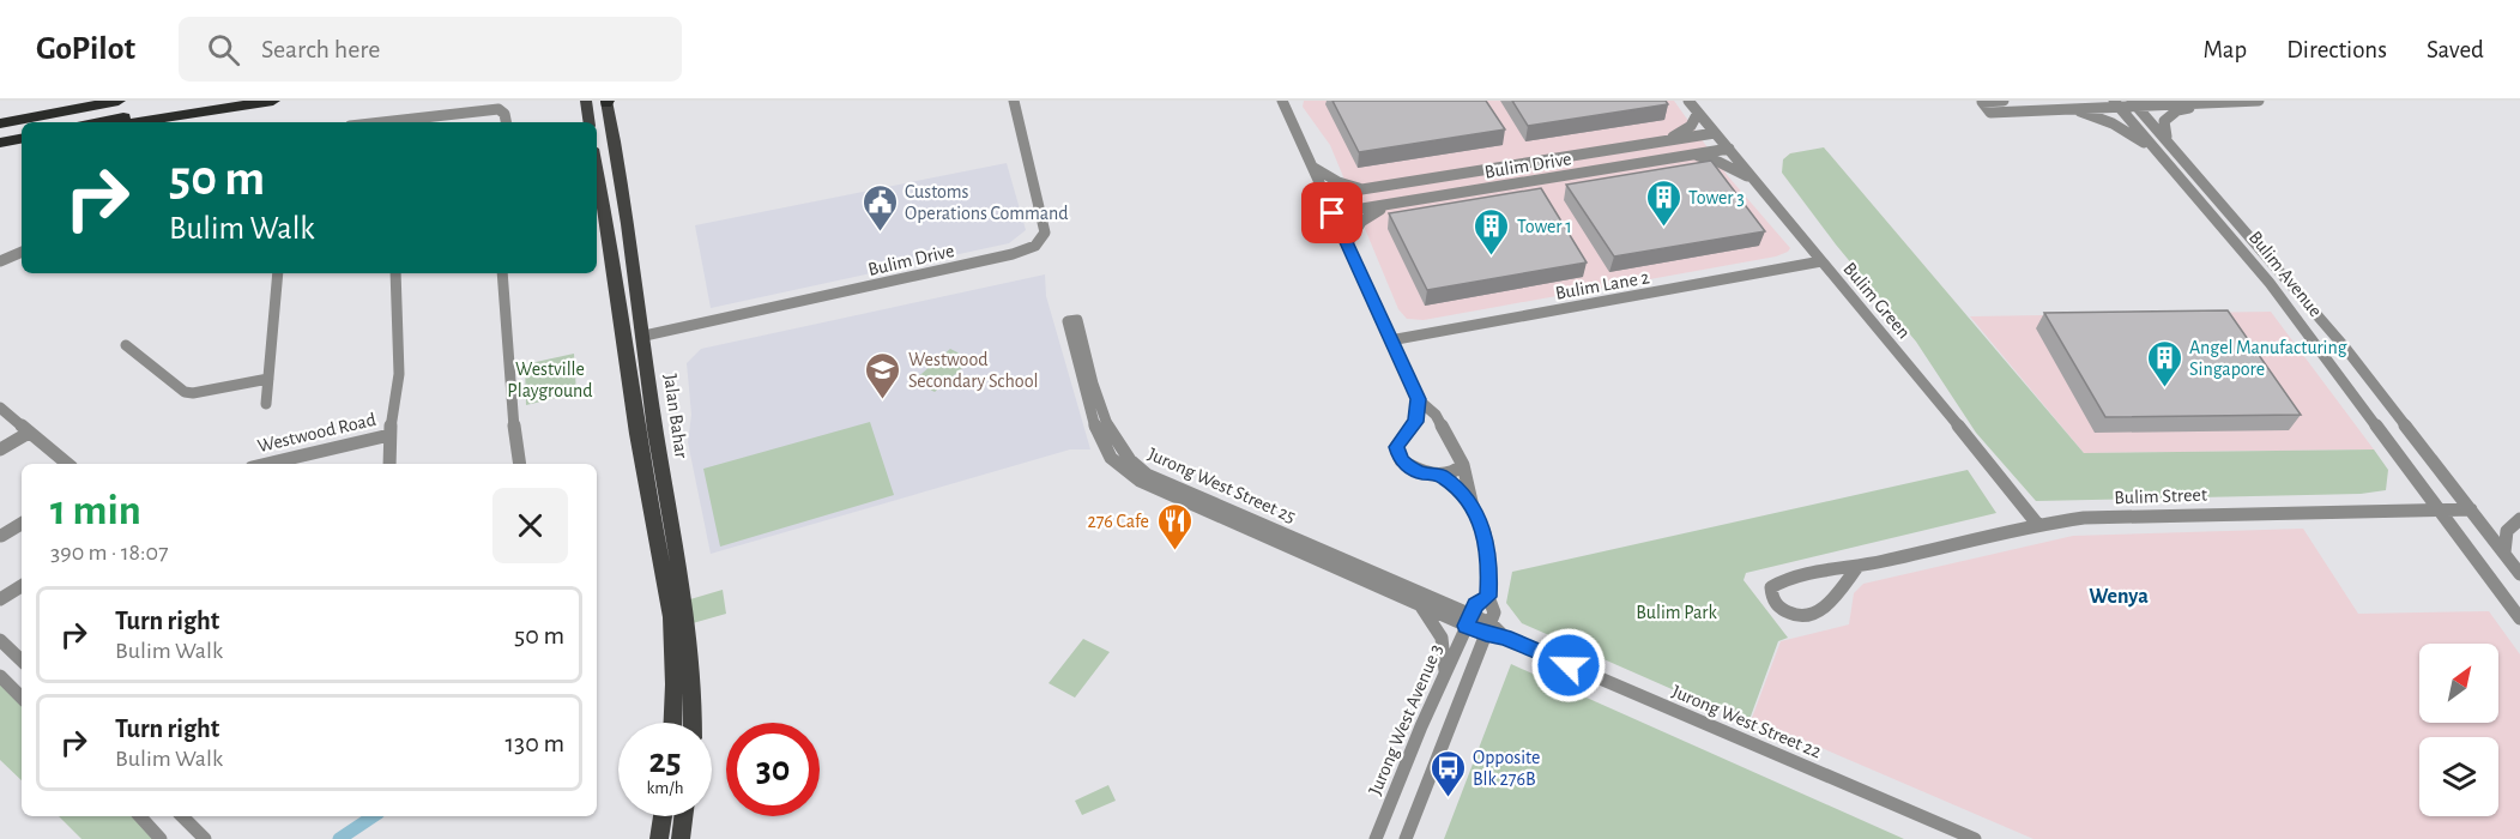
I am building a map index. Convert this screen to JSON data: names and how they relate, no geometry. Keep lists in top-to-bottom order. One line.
{"streets":{"main road":["Jalan Bahar"],"street":["Bulim Drive","Bulim Avenue","Bulim Lane 2","Bulim Green","Westwood Road","Jurong West Street 25","Bulim Street","Jurong West Avenue 3","Jurong West Street 22"]},"crossings":[["Bulim Drive","Bulim Green"],["Bulim Drive","Jalan Bahar"],["Bulim Avenue","Bulim Street"],["Bulim Lane 2","Bulim Green"],["Bulim Green","Bulim Street"],["Jurong West Street 25","Jurong West Avenue 3"],["Jurong West Street 25","Jurong West Street 22"]],"districts":["Wenya"],"parks":["Westville Playground","Bulim Park"],"places":{"building":["Tower 3","Tower 1","Angel Manufacturing Singapore"],"public building":["Customs Operations Command"],"school or university":["Westwood Secondary School"],"restaurant":["276 Cafe"],"bus stop":["Opposite Blk 276B"]},"north":"top right","page":{"header":"GoPilot","search":"Search here","nav":["Map","Directions","Saved"],"turn":["50 m","Bulim Walk"],"heading":["1 min","390 m · 18:07"],"list":[{"name":"Turn right","note":"Bulim Walk","value":"50 m"},{"name":"Turn right","note":"Bulim Walk","value":"130 m"}],"speed":"25 km/h","limit":"30"}}
